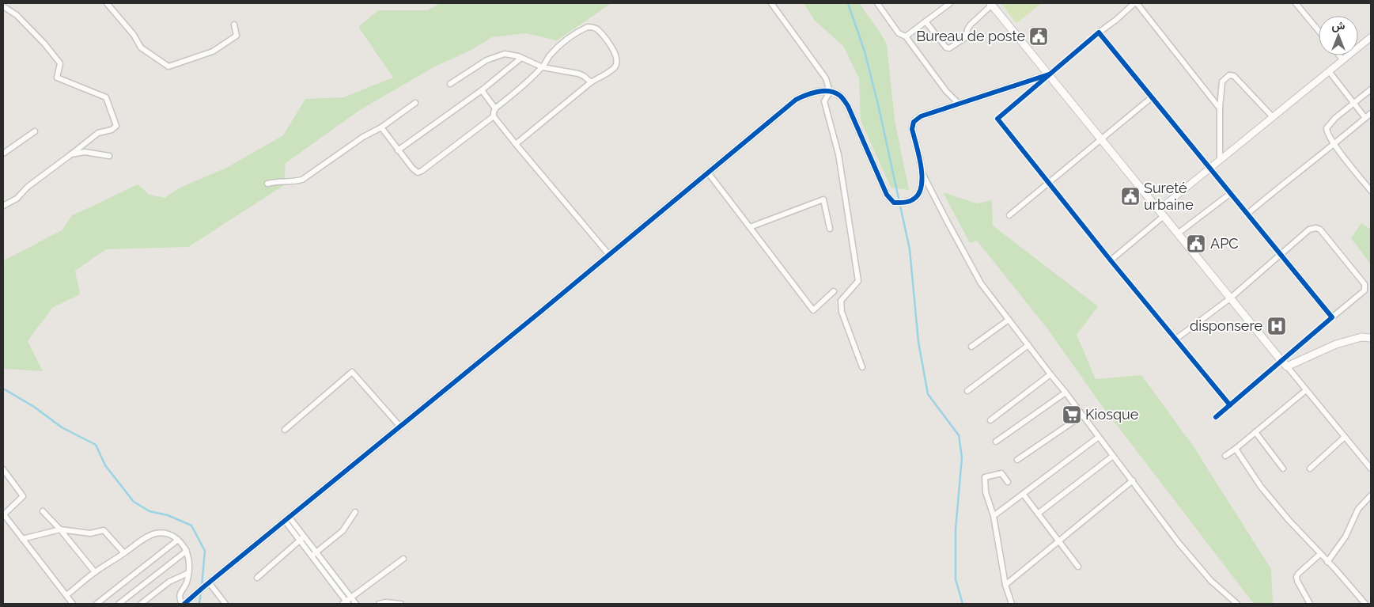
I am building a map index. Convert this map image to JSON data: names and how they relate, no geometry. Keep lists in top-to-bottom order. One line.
{"places":{"public building":["Bureau de poste","Sureté urbaine","APC"],"hospital":["disponsere"],"supermarket":["Kiosque"]},"north":"top"}
